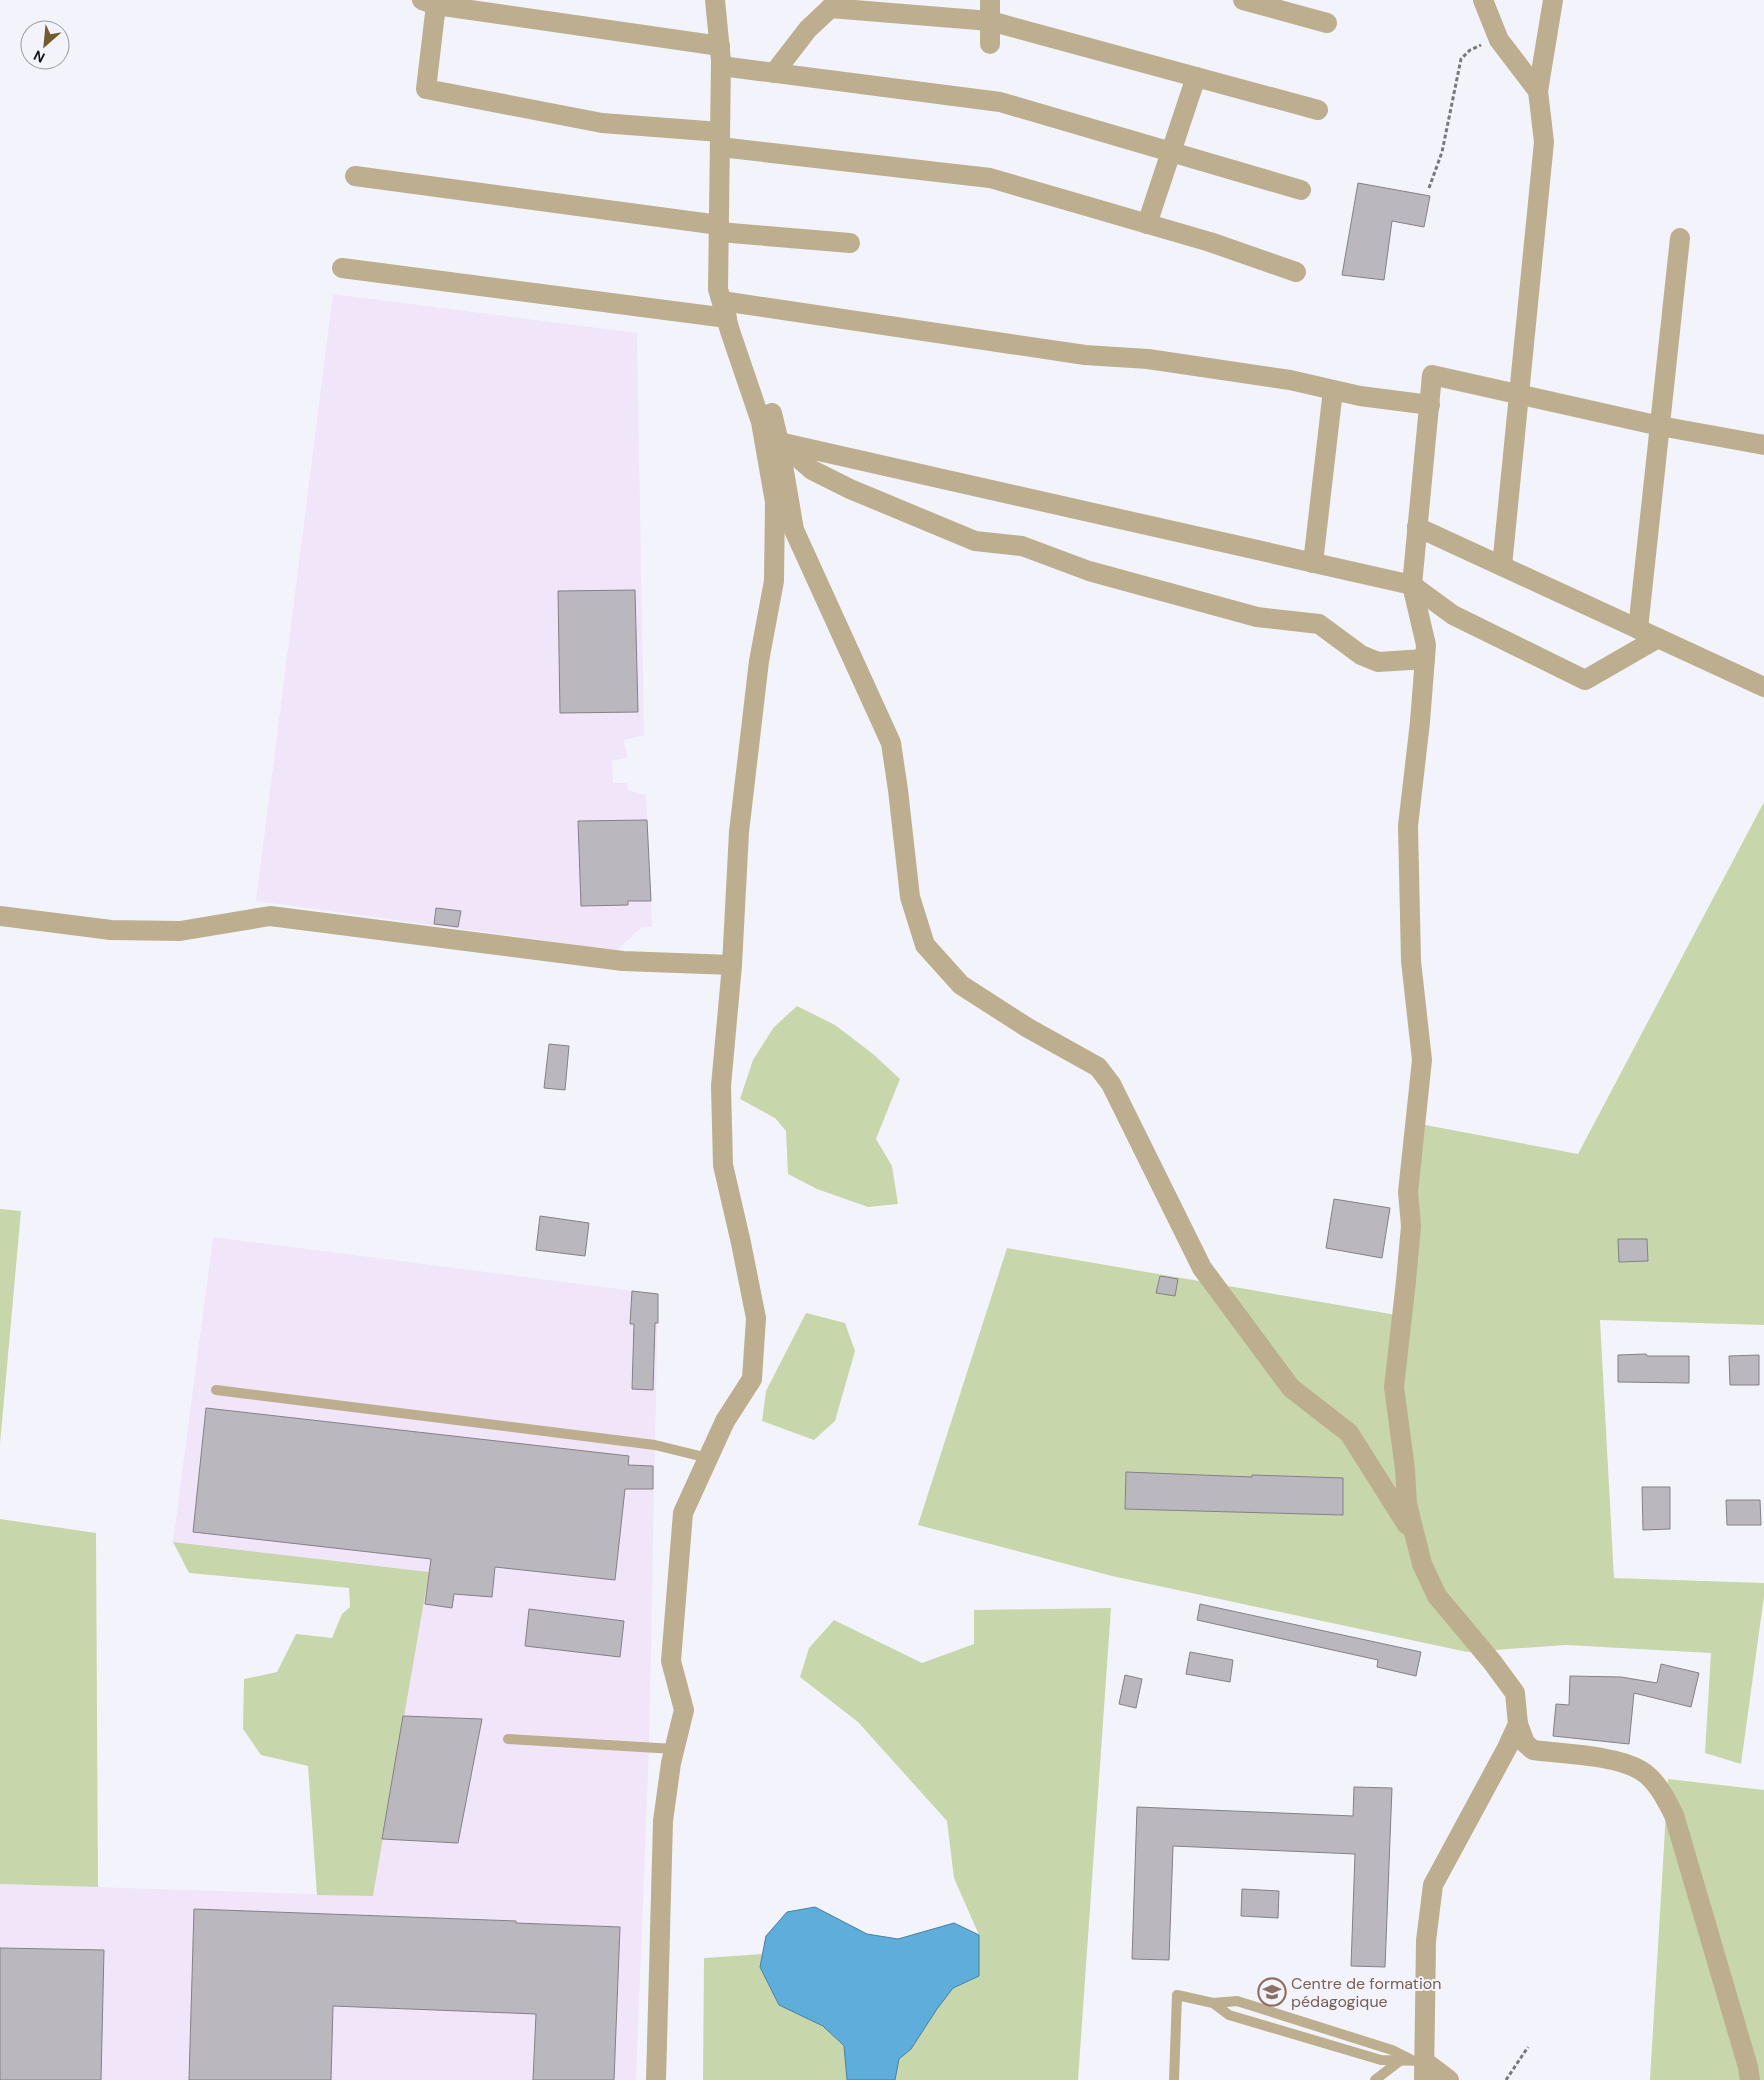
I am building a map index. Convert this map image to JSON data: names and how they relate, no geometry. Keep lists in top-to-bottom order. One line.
{"places":{"school or university":["Centre de formation pédagogique"]},"north":"bottom left"}
